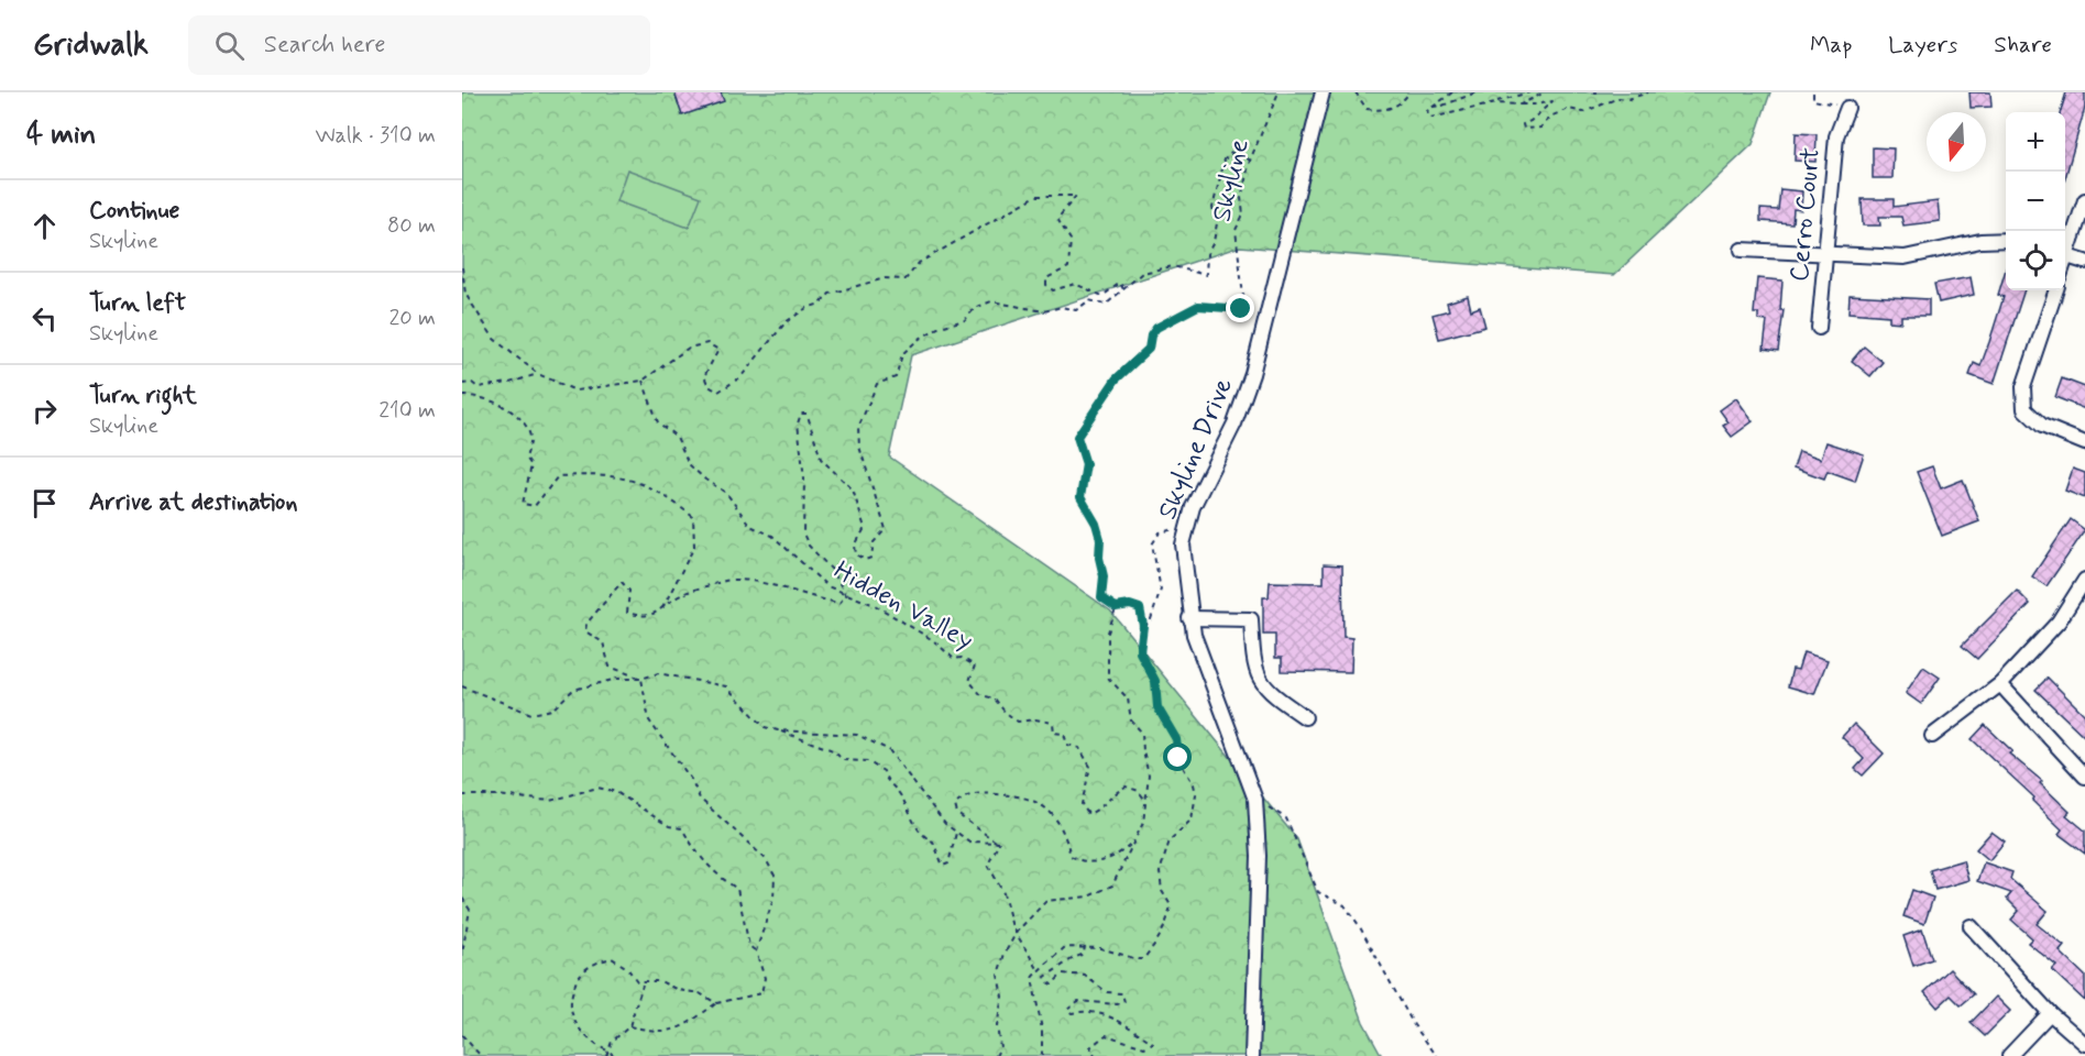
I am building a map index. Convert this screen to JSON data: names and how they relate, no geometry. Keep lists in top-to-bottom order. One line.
{"streets":{"street":["Cerro Court","Skyline Drive"],"path":["Skyline","Hidden Valley"]},"north":"bottom","page":{"header":"Gridwalk","search":"Search here","nav":["Map","Layers","Share"],"heading":["4 min","Walk · 310 m"],"map_buttons":["+","−"],"list":[["Continue","Skyline","80 m"],["Turn left","Skyline","20 m"],["Turn right","Skyline","210 m"],"Arrive at destination"]}}
